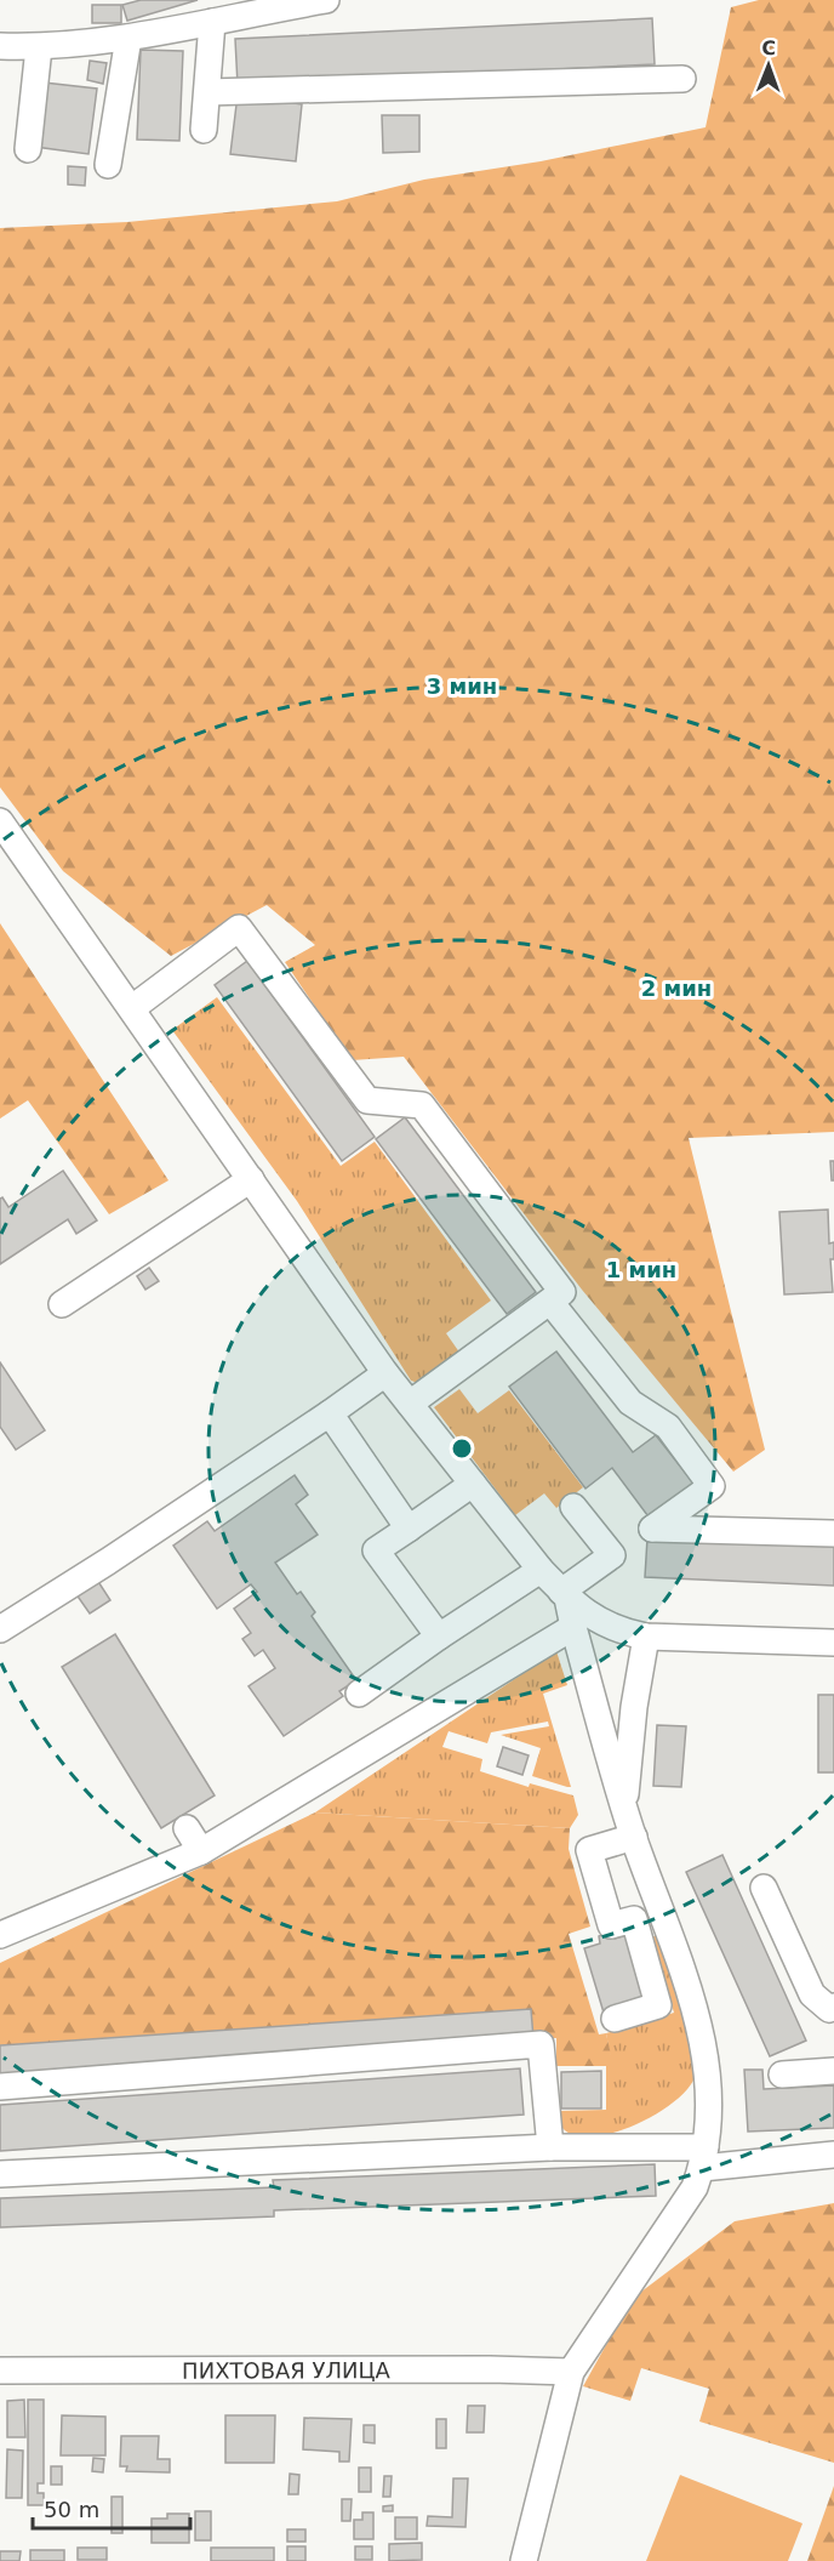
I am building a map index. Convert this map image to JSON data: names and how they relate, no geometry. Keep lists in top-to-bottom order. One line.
{"streets":{"street":["ПИХТОВАЯ УЛИЦА"]},"scale_bar":"50 m","north":"top","rings":["3 мин","2 мин","1 мин"]}
